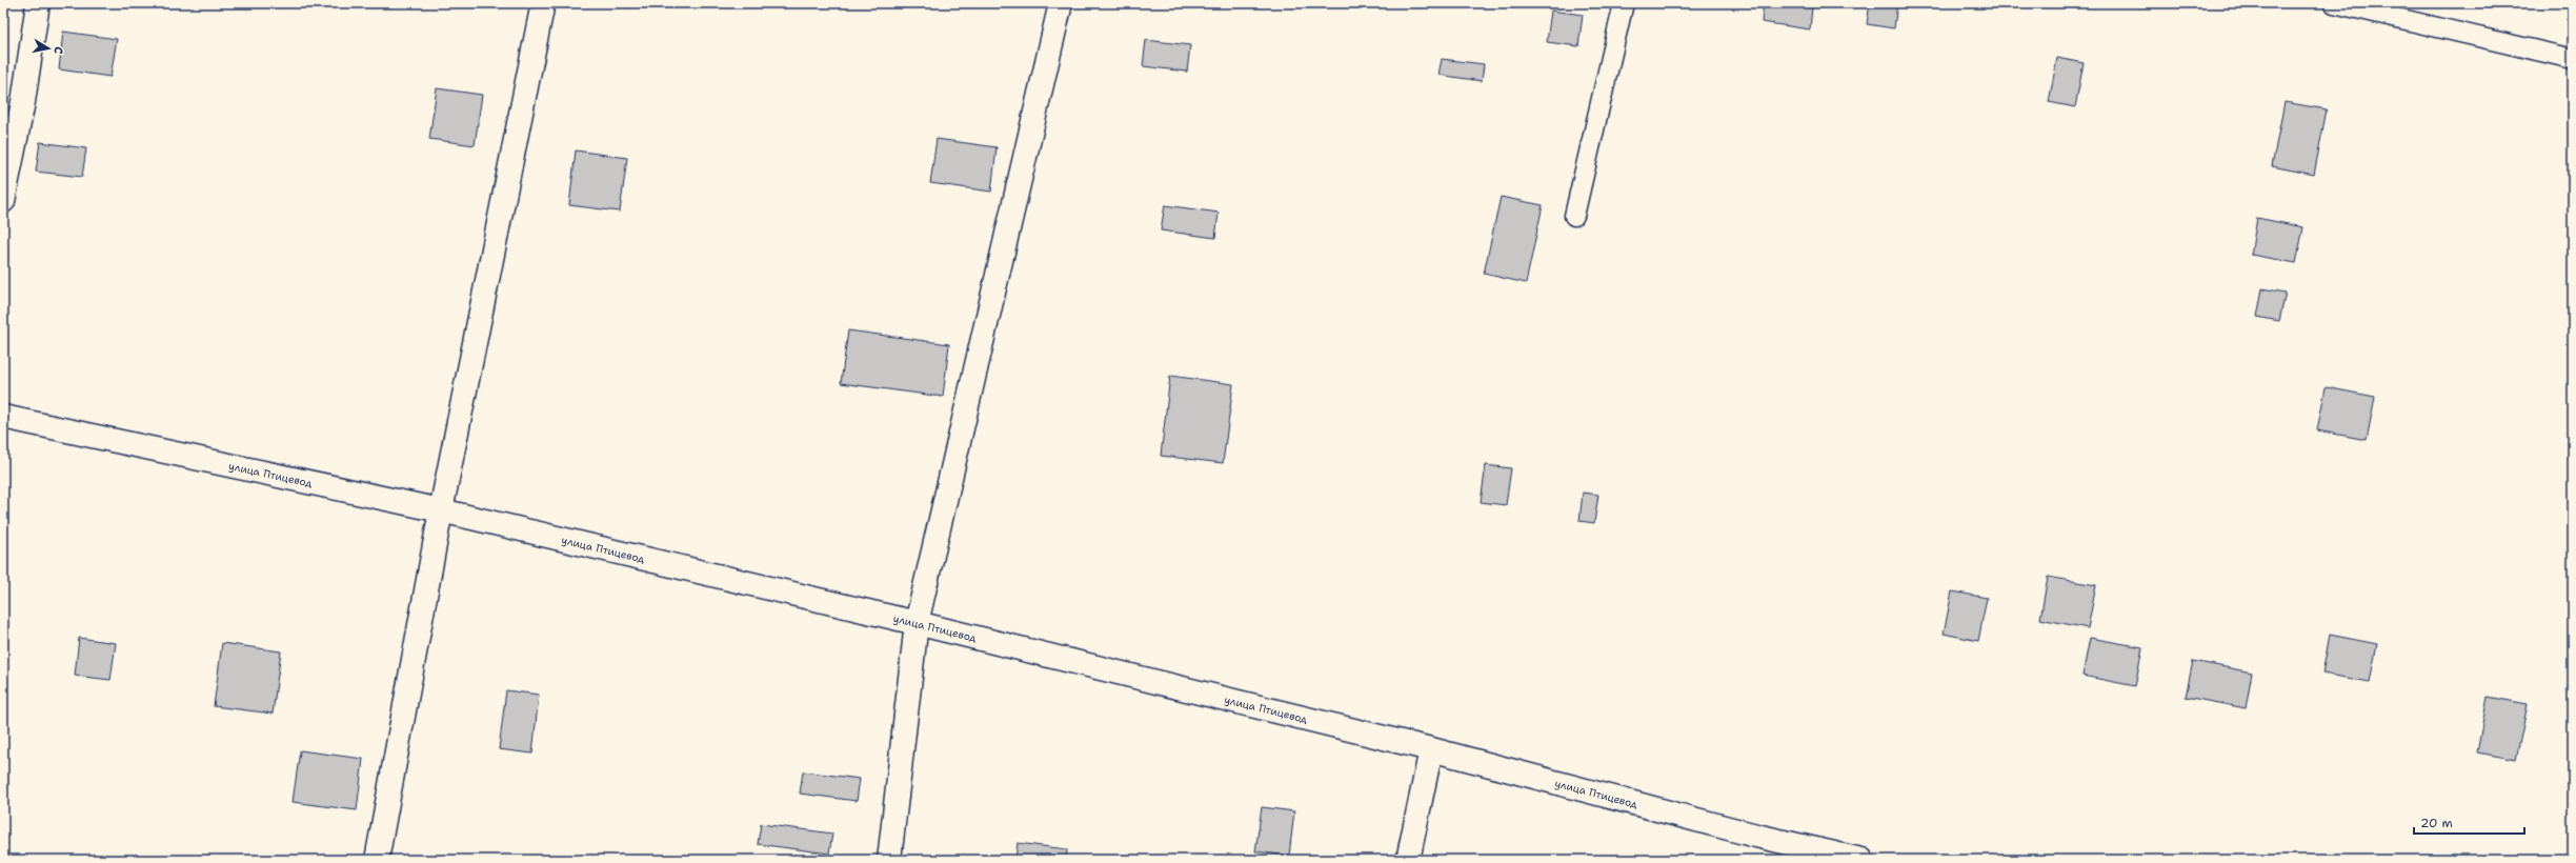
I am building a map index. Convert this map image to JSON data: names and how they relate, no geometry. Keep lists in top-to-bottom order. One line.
{"streets":{"street":["улица Птицевод"]},"scale_bar":"20 m","north":"right"}
